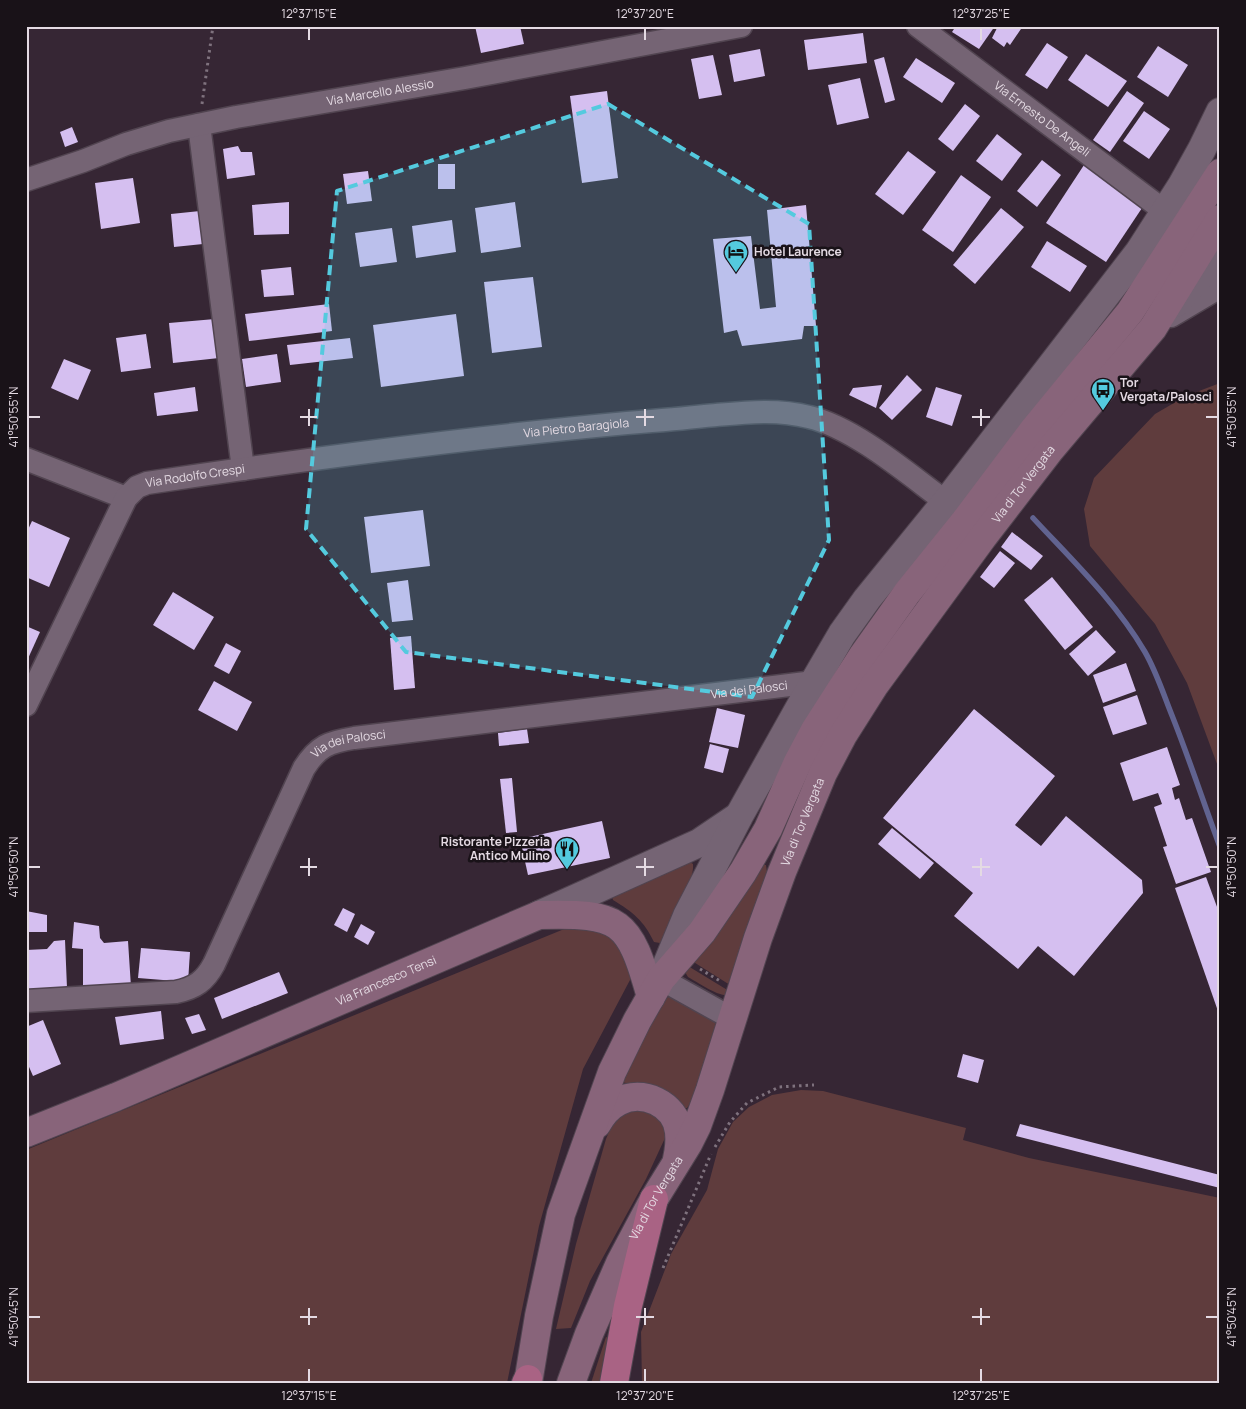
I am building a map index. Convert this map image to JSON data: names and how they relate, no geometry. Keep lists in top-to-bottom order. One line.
{"streets":{"main road":["Via di Tor Vergata","Via Francesco Tensi"],"street":["Via Marcello Alessio","Via Ernesto De Angeli","Via Pietro Baragiola","Via Rodolfo Crespi","Via dei Palosci"]},"crossings":[["Via Marcello Alessio","Via Rodolfo Crespi"],["Via Ernesto De Angeli","Via di Tor Vergata"],["Via Pietro Baragiola","Via Rodolfo Crespi"],["Via Pietro Baragiola","Via di Tor Vergata"],["Via di Tor Vergata","Via dei Palosci"],["Via di Tor Vergata","Via Francesco Tensi"]],"places":{"hotel":["Hotel Laurence"],"bus stop":["Tor Vergata/Palosci"],"restaurant":["Ristorante Pizzeria Antico Mulino"]},"coordinates":["12°37'15\"E","12°37'20\"E","12°37'25\"E","41°50'55\"N","41°50'50\"N","41°50'45\"N"]}
